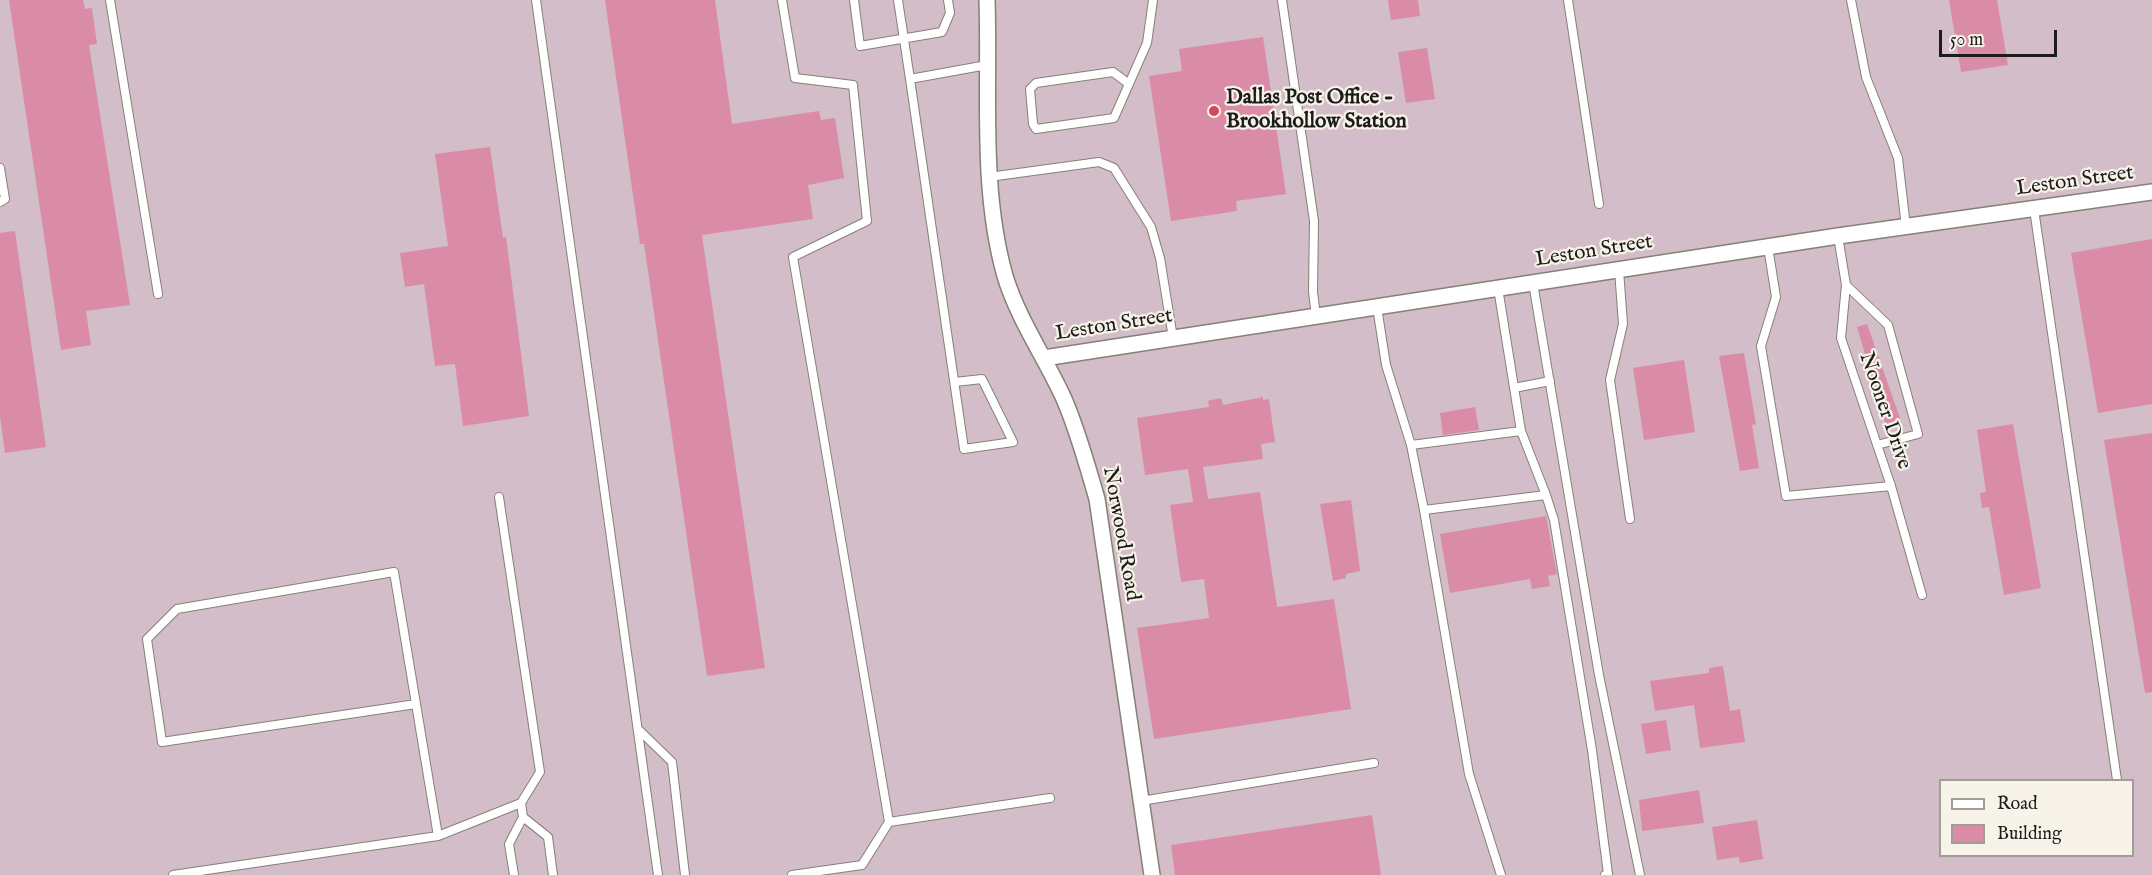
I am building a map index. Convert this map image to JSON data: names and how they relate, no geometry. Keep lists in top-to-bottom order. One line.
{"streets":{"street":["Leston Street","Norwood Road"],"lane":["Nooner Drive"]},"crossings":[["Leston Street","Nooner Drive"],["Leston Street","Norwood Road"]],"places":["Dallas Post Office - Brookhollow Station"],"legend":["Road","Building"],"scale_bar":"50 m"}
